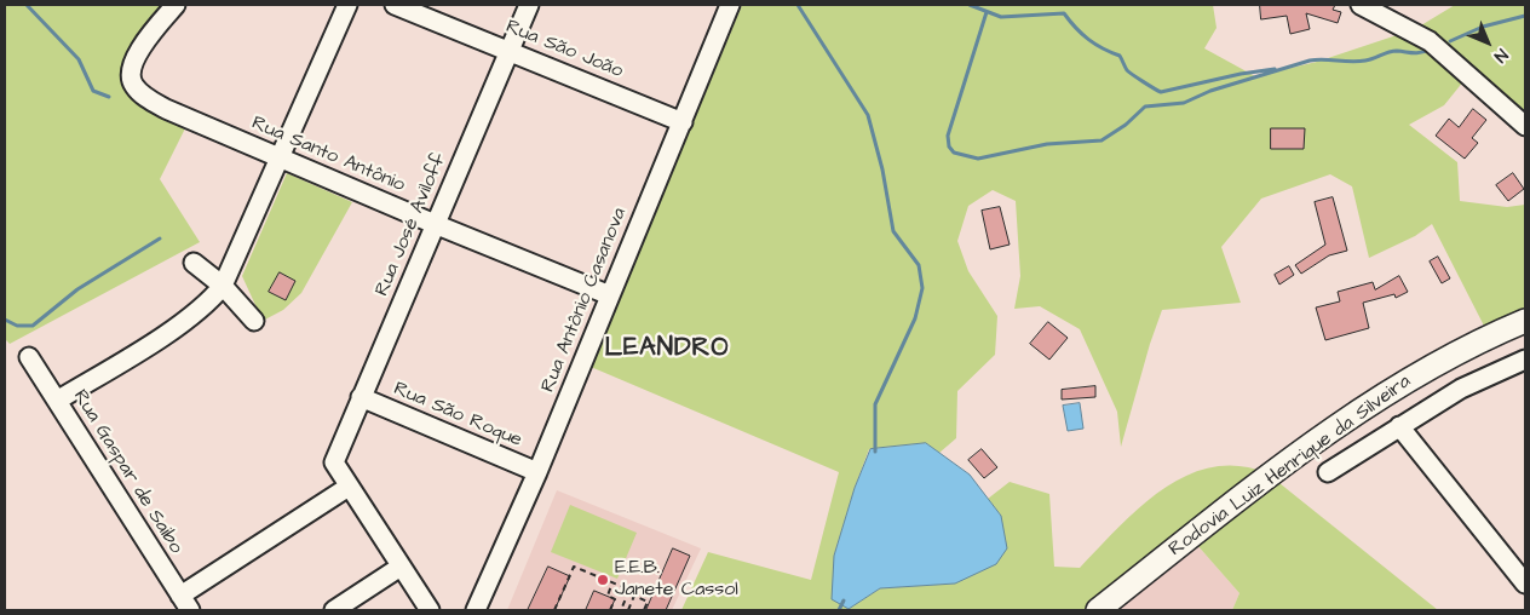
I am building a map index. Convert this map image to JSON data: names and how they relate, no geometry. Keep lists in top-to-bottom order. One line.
{"streets":{"main road":["Rodovia Luiz Henrique da Silveira"],"street":["Rua São João","Rua Santo Antônio","Rua José Aviloff","Rua Antônio Casanova","Rua São Roque","Rua Gaspar de Saibo"]},"crossings":[["Rua São João","Rua José Aviloff"],["Rua São João","Rua Antônio Casanova"],["Rua Santo Antônio","Rua José Aviloff"],["Rua Santo Antônio","Rua Antônio Casanova"],["Rua José Aviloff","Rua São Roque"],["Rua Antônio Casanova","Rua São Roque"]],"districts":["LEANDRO"],"places":["E.E.B. Janete Cassol"],"north":"bottom right"}
